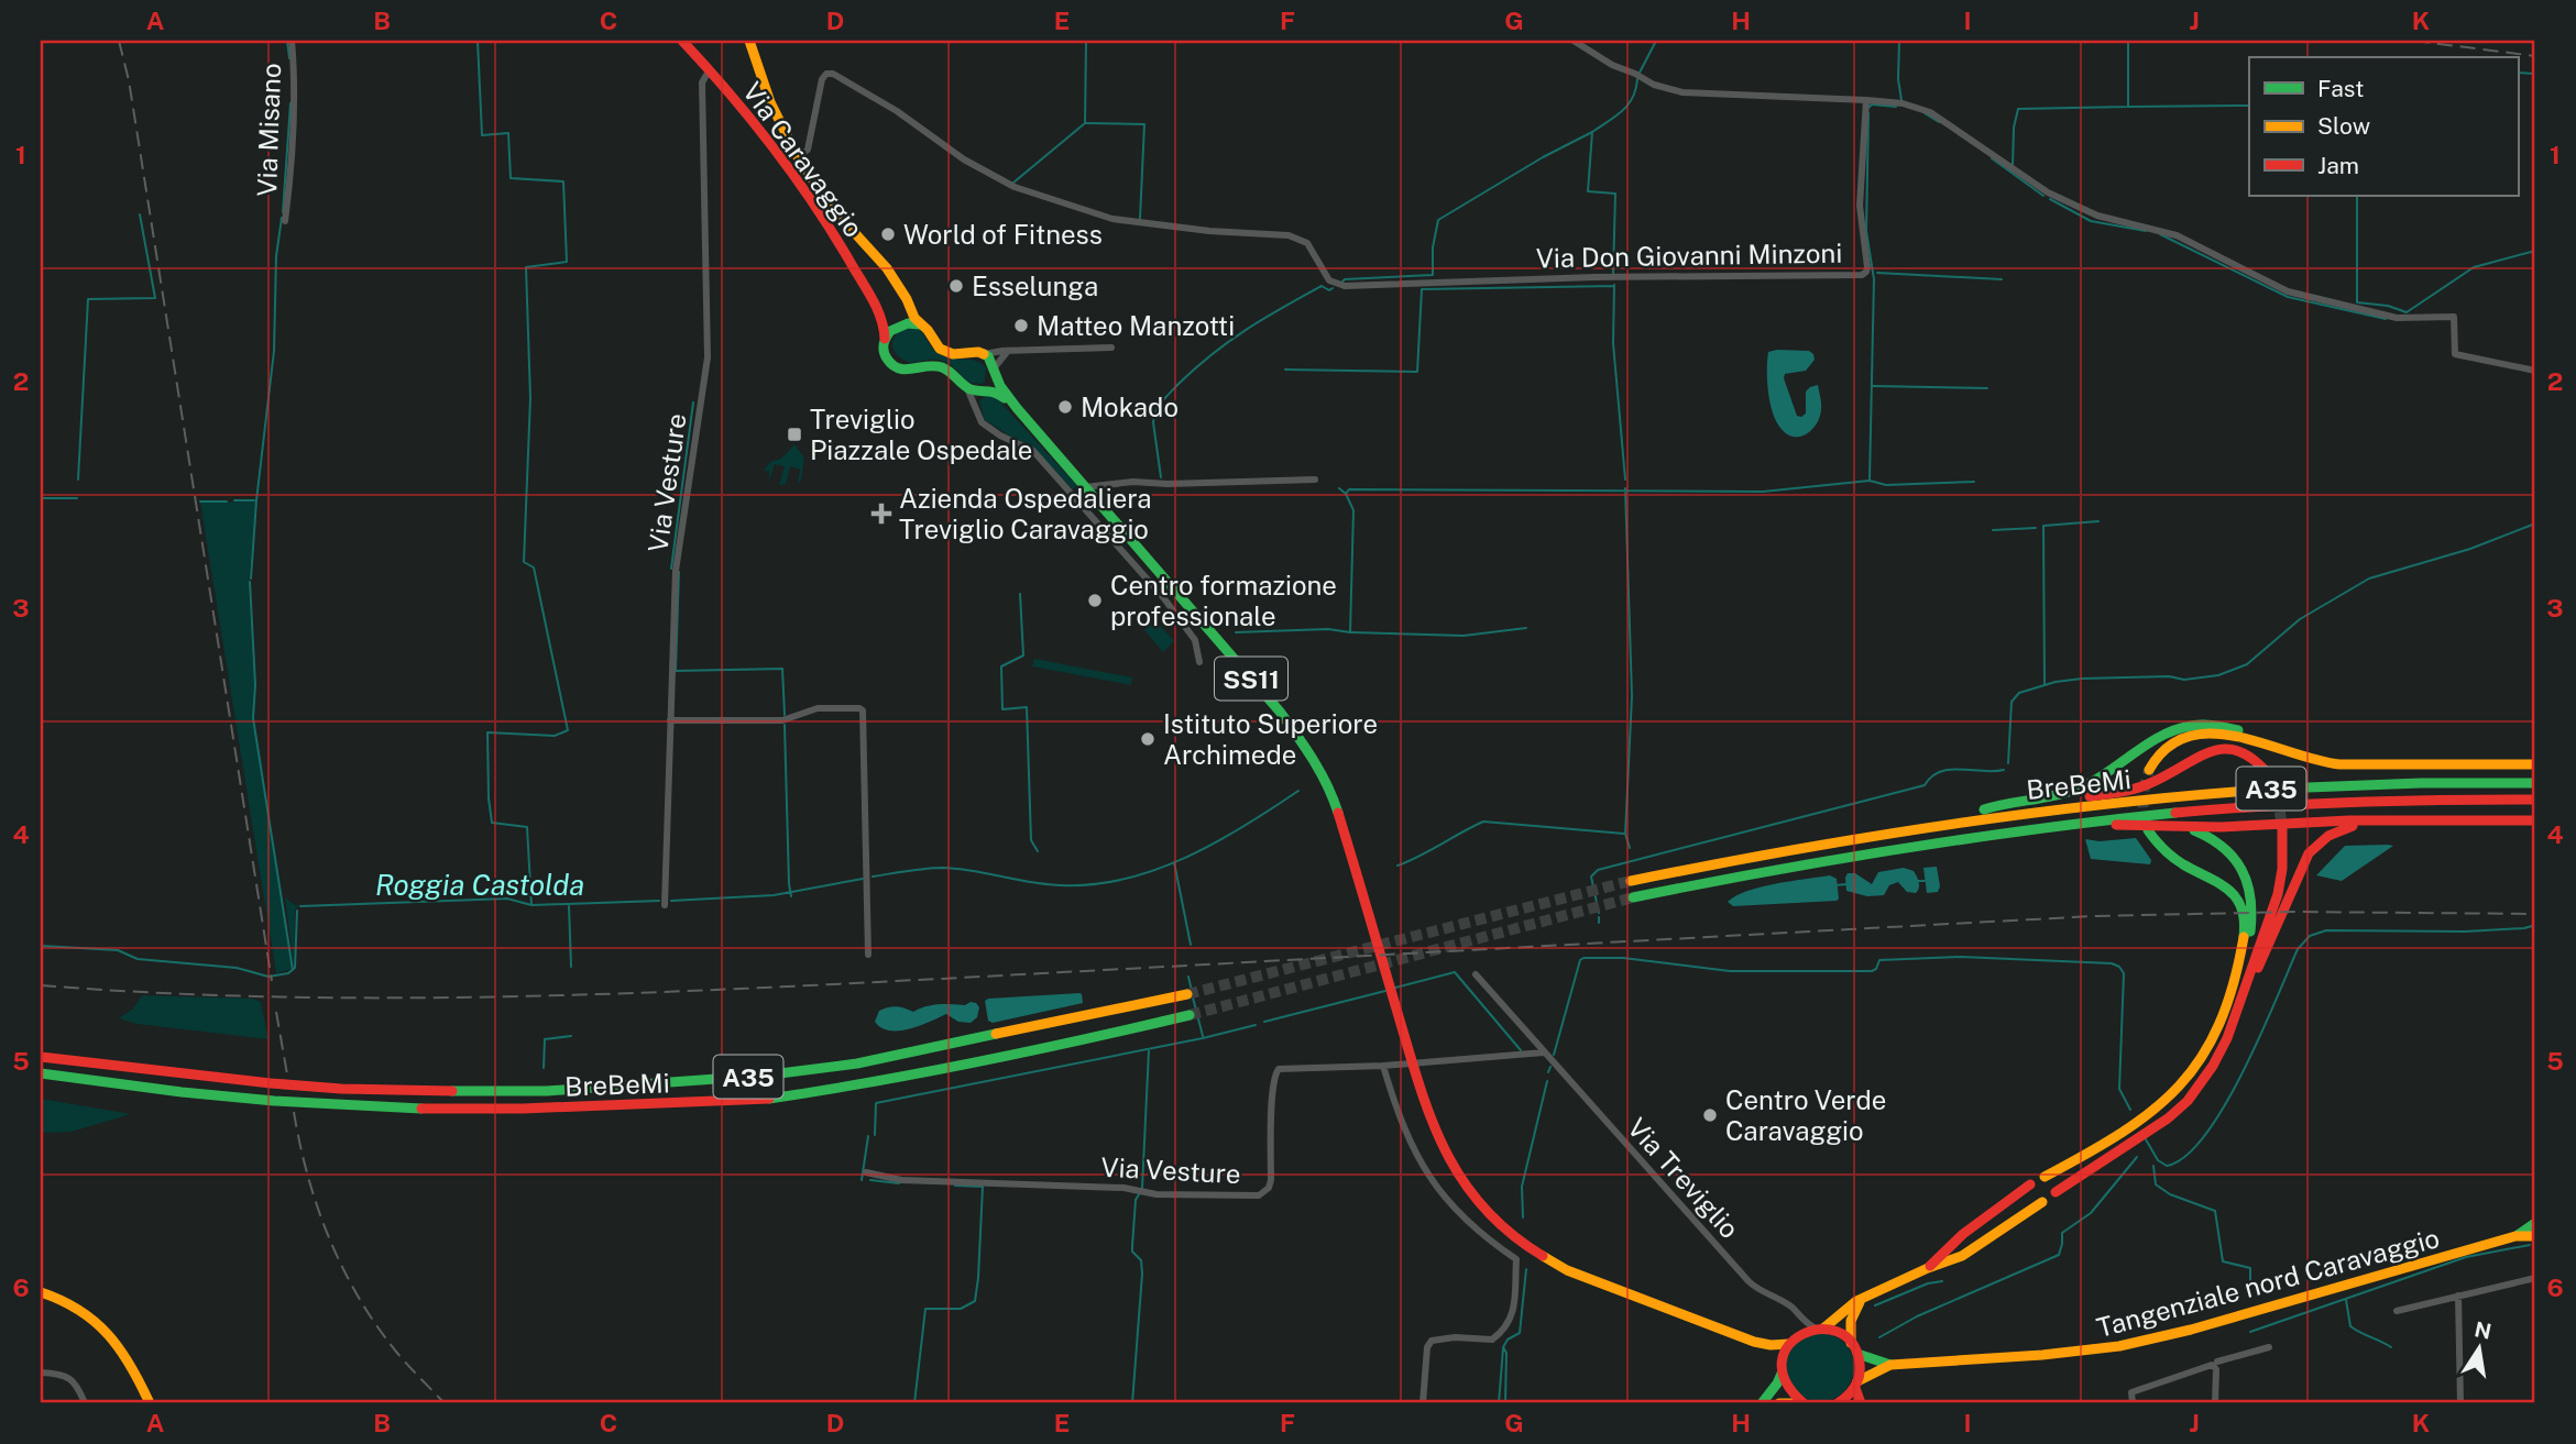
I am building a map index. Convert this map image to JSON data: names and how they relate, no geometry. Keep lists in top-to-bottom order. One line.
{"streets":{"main road":["Via Caravaggio","SS11","BreBeMi","A35","Tangenziale nord Caravaggio"],"street":["Via Misano","Via Don Giovanni Minzoni","Via Vesture","Via Treviglio"]},"crossings":[["Via Caravaggio","Via Don Giovanni Minzoni"],["Via Caravaggio","Via Vesture"],["Via Vesture","Via Treviglio"]],"water":["Roggia Castolda"],"places":{"other":["World of Fitness","Esselunga","Matteo Manzotti","Mokado","Centro formazione professionale","Istituto Superiore Archimede","Centro Verde Caravaggio"],"transit":["Treviglio Piazzale Ospedale"],"health":["Azienda Ospedaliera Treviglio Caravaggio"]},"legend":["Fast","Slow","Jam"],"north":"top","grid":{"columns":["A","B","C","D","E","F","G","H","I","J","K"],"rows":["1","2","3","4","5","6"]}}
